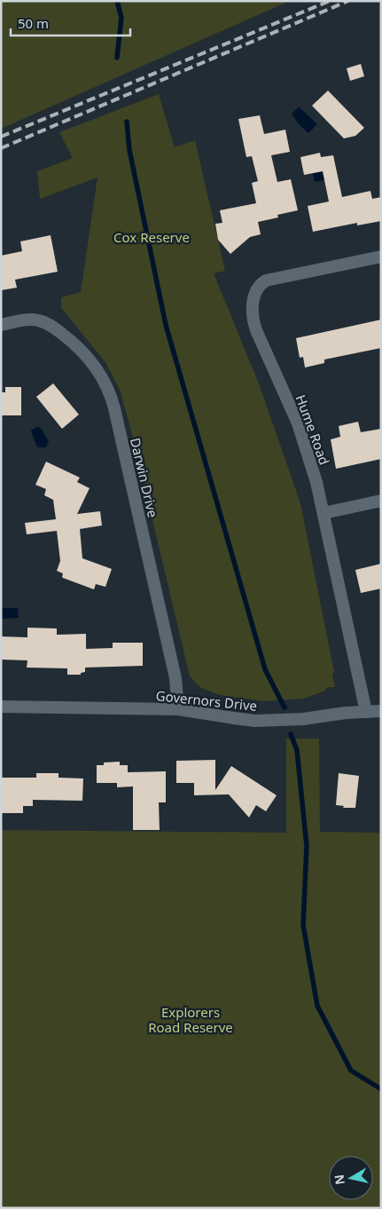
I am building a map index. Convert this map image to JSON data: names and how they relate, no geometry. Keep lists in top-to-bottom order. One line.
{"streets":{"street":["Hume Road","Darwin Drive","Governors Drive"]},"crossings":[["Hume Road","Governors Drive"],["Darwin Drive","Governors Drive"]],"parks":["Cox Reserve","Explorers Road Reserve"],"scale_bar":"50 m","north":"left"}
